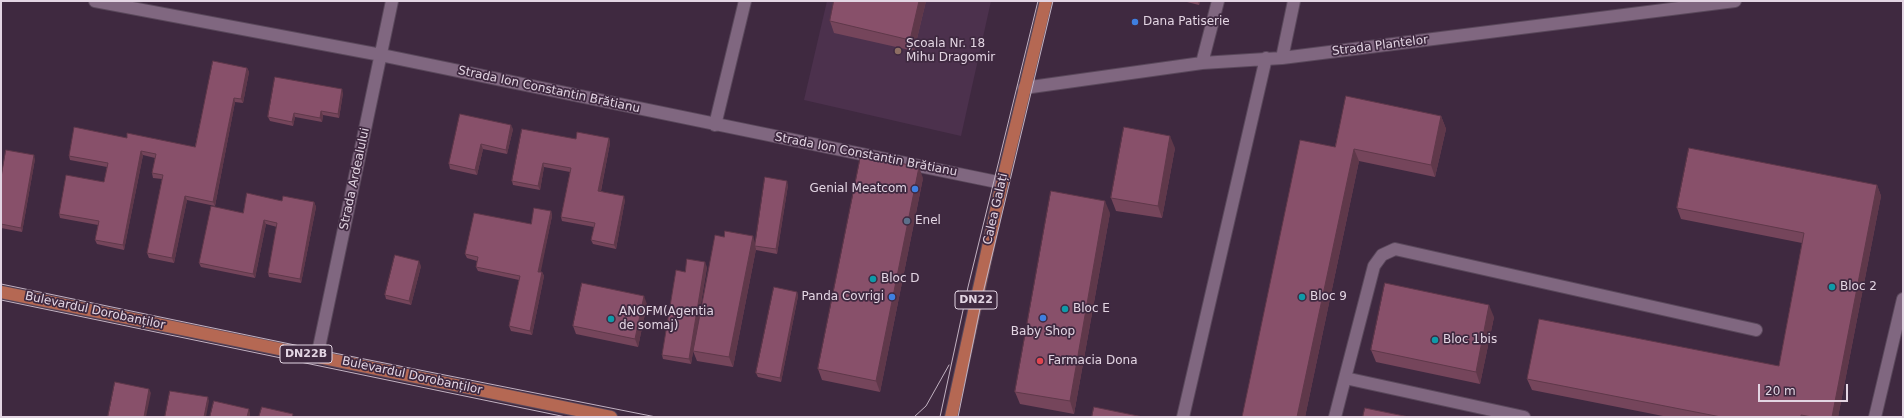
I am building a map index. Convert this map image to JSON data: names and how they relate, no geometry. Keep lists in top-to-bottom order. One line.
{"streets":{"main road":["Calea Galați","DN22","Bulevardul Dorobanților","DN22B"],"street":["Strada Plantelor","Strada Ion Constantin Brătianu","Strada Ardealului"]},"crossings":[["Strada Plantelor","Calea Galați"],["Strada Ion Constantin Brătianu","Strada Ardealului"],["Strada Ion Constantin Brătianu","Calea Galați"],["Strada Ardealului","Bulevardul Dorobanților"]],"places":["Dana Patiserie","Școala Nr. 18 Mihu Dragomir","Genial Meatcom","Enel","Bloc D","Bloc 2","Panda Covrigi","Bloc 9","Bloc E","Baby Shop","ANOFM(Agentia de somaj)","Bloc 1bis","Farmacia Dona"],"scale_bar":"20 m"}
